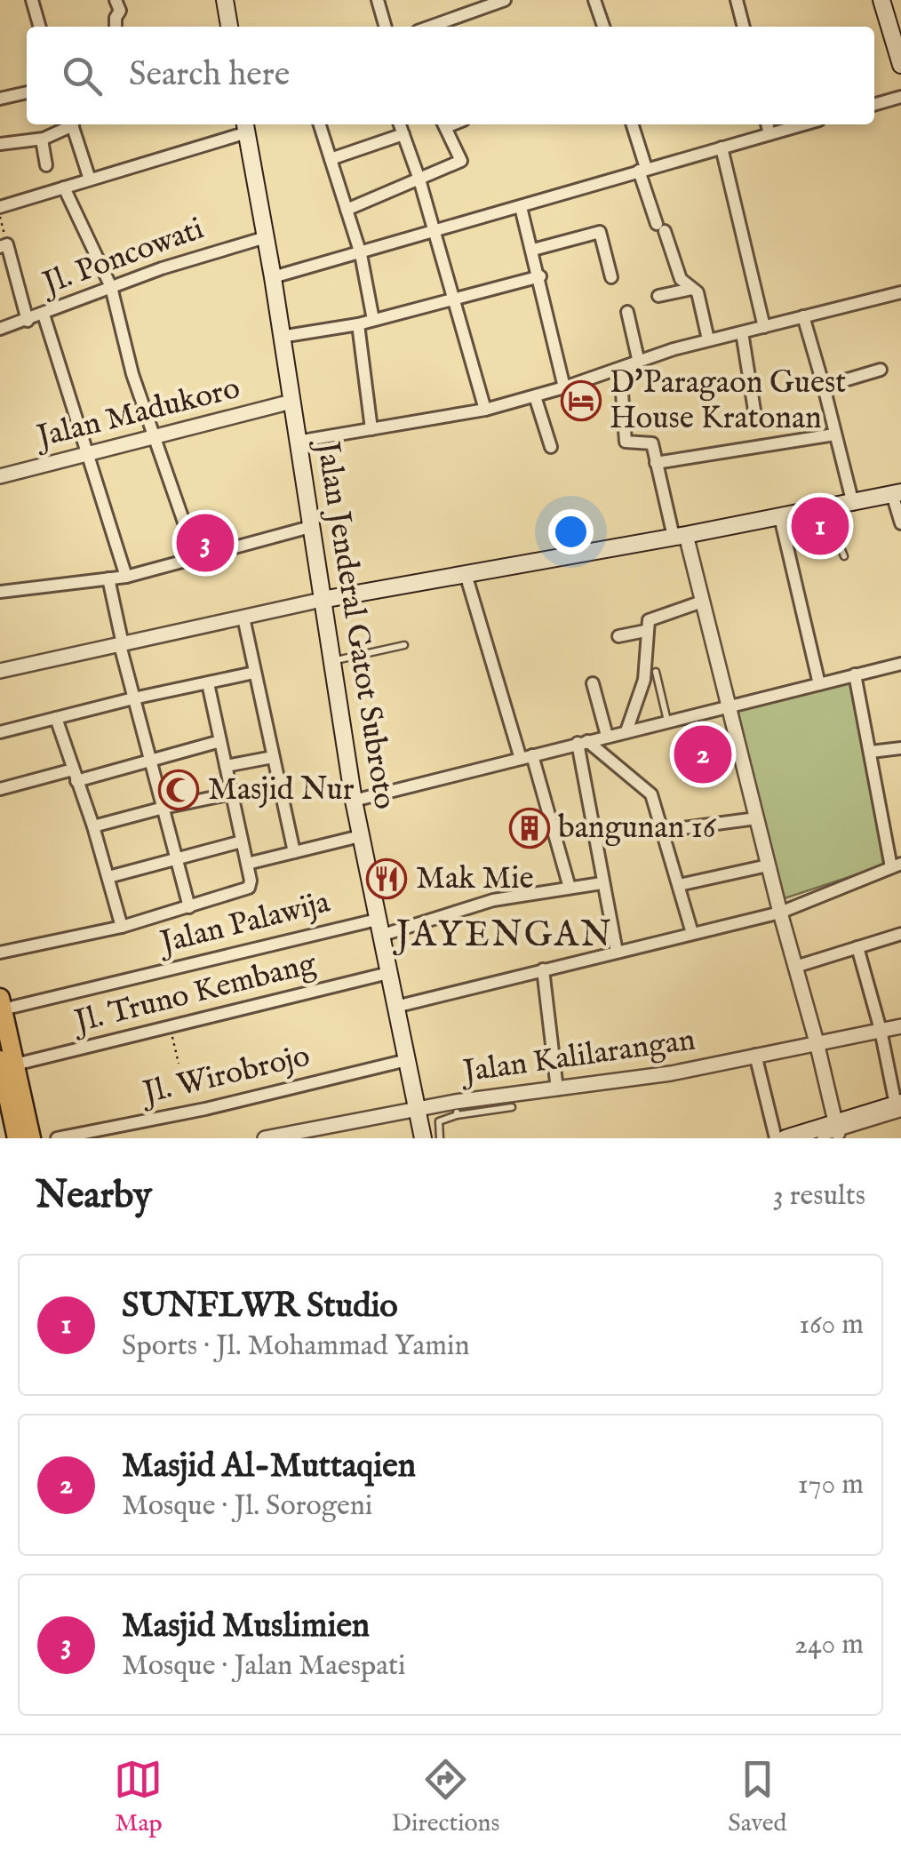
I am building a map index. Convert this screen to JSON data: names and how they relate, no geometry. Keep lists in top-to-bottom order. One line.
{"streets":{"main road":["Jalan Jenderal Gatot Subroto"],"street":["Jl. Poncowati","Jalan Madukoro","Jalan Palawija","Jl. Truno Kembang","Jalan Kalilarangan","Jl. Wirobrojo"]},"crossings":[["Jl. Poncowati","Jalan Jenderal Gatot Subroto"],["Jalan Madukoro","Jalan Jenderal Gatot Subroto"],["Jalan Jenderal Gatot Subroto","Jalan Palawija"],["Jalan Jenderal Gatot Subroto","Jl. Truno Kembang"],["Jalan Jenderal Gatot Subroto","Jalan Kalilarangan"],["Jalan Jenderal Gatot Subroto","Jl. Wirobrojo"]],"districts":["JAYENGAN"],"places":{"hotel":["D'Paragaon Guest House Kratonan"],"mosque":["Masjid Nur"],"building":["bangunan 16"],"restaurant":["Mak Mie"]},"page":{"search":"Search here","pins":["1","3","2"],"heading":["Nearby","3 results"],"list":[{"mark":"1","name":"SUNFLWR Studio","note":"Sports · Jl. Mohammad Yamin","value":"160 m"},{"mark":"2","name":"Masjid Al-Muttaqien","note":"Mosque · Jl. Sorogeni","value":"170 m"},{"mark":"3","name":"Masjid Muslimien","note":"Mosque · Jalan Maespati","value":"240 m"}],"nav":["Map","Directions","Saved"]}}
